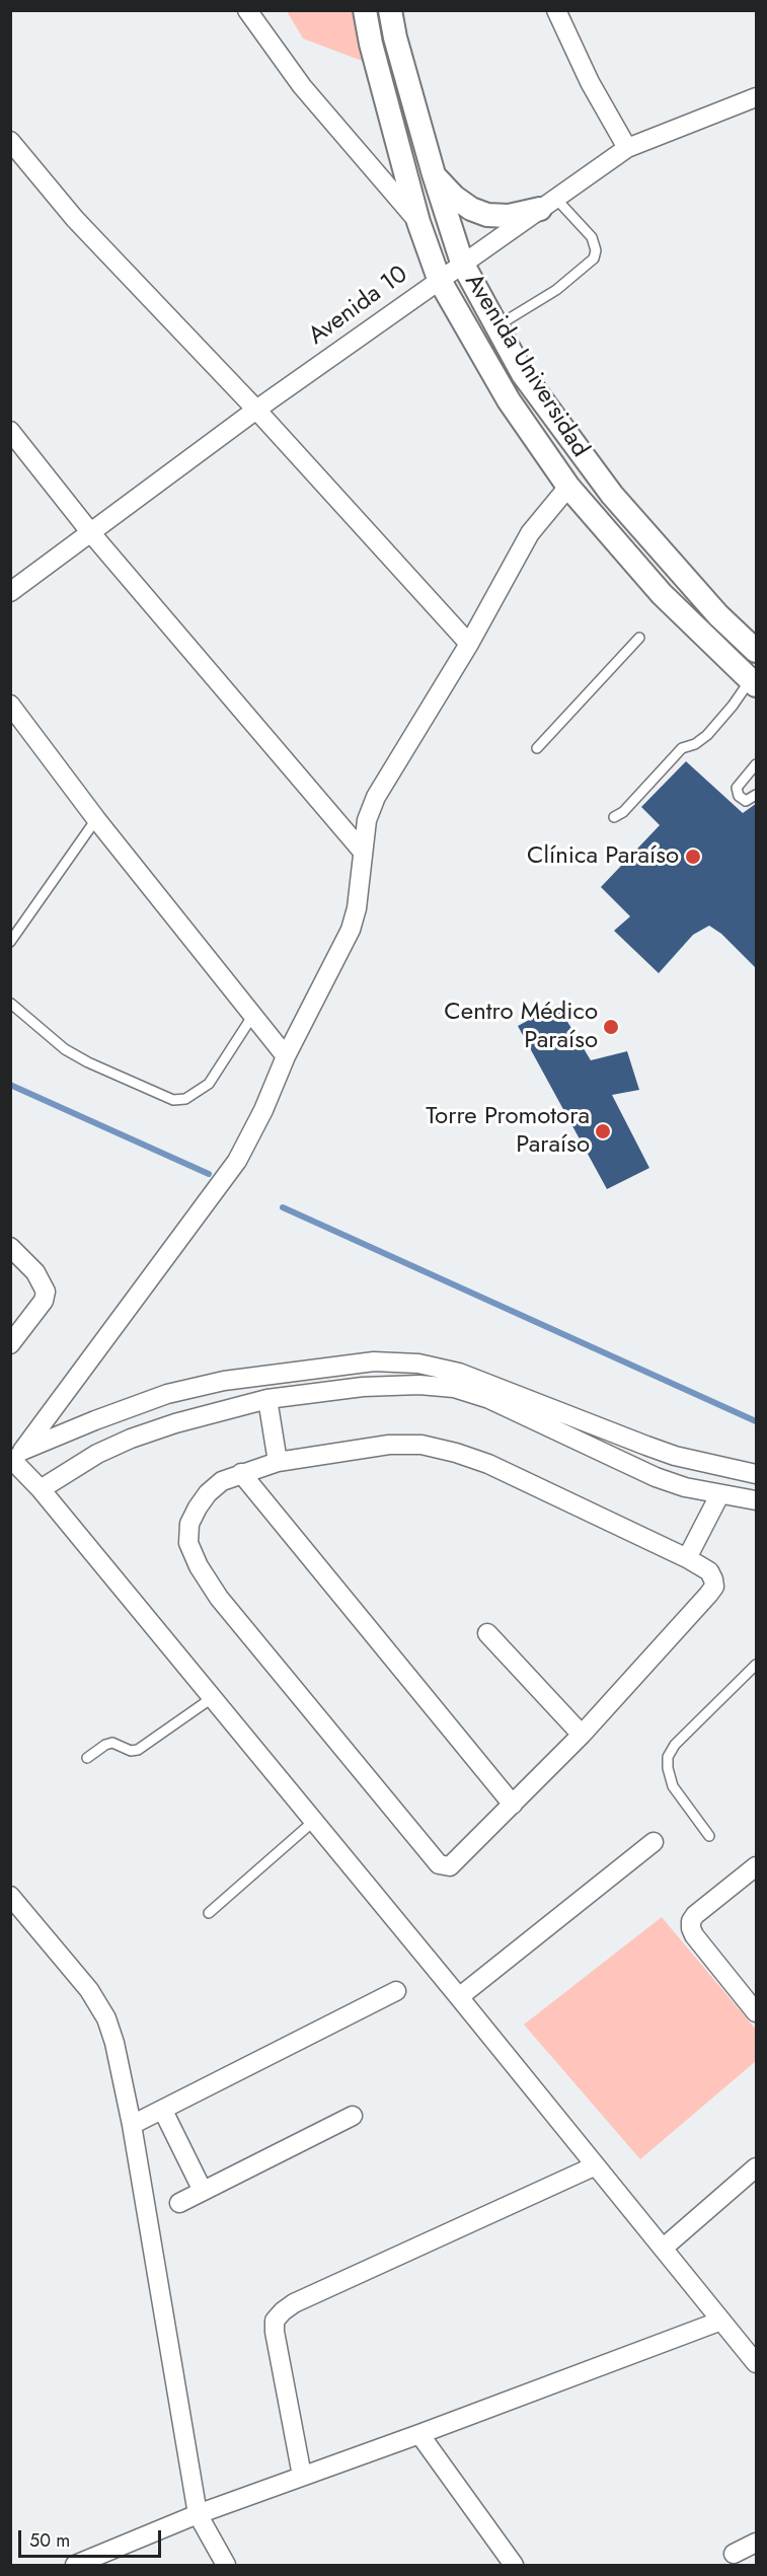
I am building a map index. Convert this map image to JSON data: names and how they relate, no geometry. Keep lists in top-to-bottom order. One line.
{"streets":{"street":["Avenida 10","Avenida Universidad"]},"crossings":[["Avenida 10","Avenida Universidad"]],"places":["Clínica Paraíso","Centro Médico Paraíso","Torre Promotora Paraíso"],"scale_bar":"50 m"}
